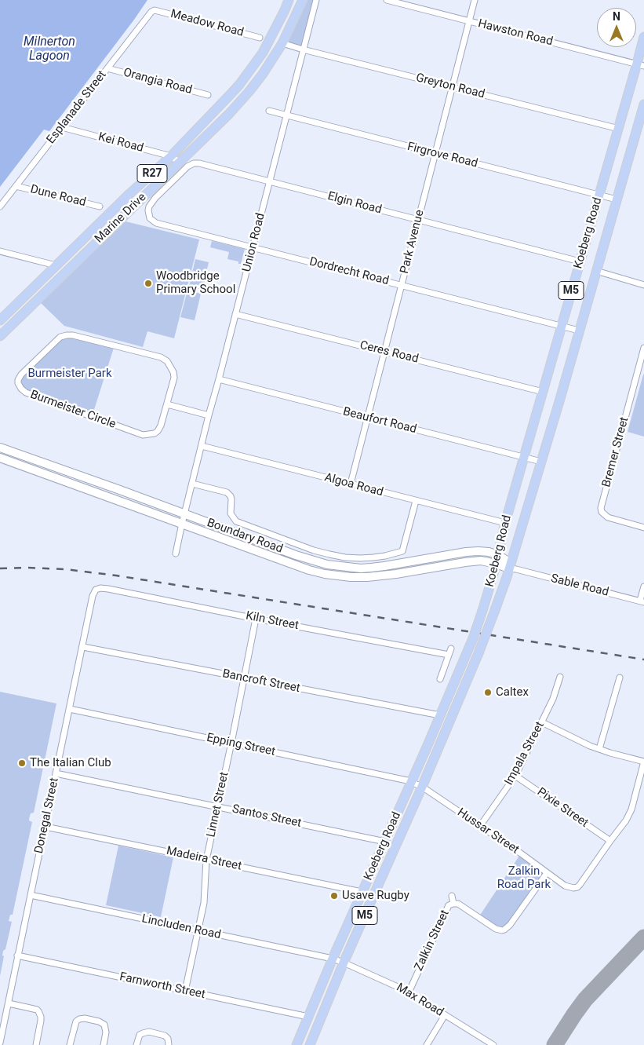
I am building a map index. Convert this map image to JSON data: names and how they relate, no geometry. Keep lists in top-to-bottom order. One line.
{"streets":{"main road":["R27","Marine Drive","Koeberg Road","M5","Boundary Road"],"street":["Meadow Road","Hawston Road","Orangia Road","Greyton Road","Esplanade Street","Kei Road","Firgrove Road","Dune Road","Elgin Road","Park Avenue","Union Road","Dordrecht Road","Ceres Road","Burmeister Circle","Beaufort Road","Bremer Street","Algoa Road","Sable Road","Kiln Street","Bancroft Street","Epping Street","Impala Street","Linnet Street","Pixie Street","Donegal Street","Santos Street","Hussar Street","Madeira Street","Lincluden Road","Zalkin Street","Farnworth Street","Max Road"]},"crossings":[["Meadow Road","Esplanade Street"],["Hawston Road","Koeberg Road"],["Hawston Road","Park Avenue"],["Orangia Road","Esplanade Street"],["Greyton Road","Marine Drive"],["Greyton Road","Koeberg Road"],["Greyton Road","Park Avenue"],["Greyton Road","Union Road"],["Esplanade Street","Kei Road"],["Esplanade Street","Dune Road"],["Kei Road","Marine Drive"],["Firgrove Road","Koeberg Road"],["Firgrove Road","Park Avenue"],["Firgrove Road","Union Road"],["Elgin Road","Koeberg Road"],["Elgin Road","Park Avenue"],["Elgin Road","Union Road"],["Elgin Road","Dordrecht Road"],["Koeberg Road","Dordrecht Road"],["Koeberg Road","Ceres Road"],["Koeberg Road","Beaufort Road"],["Koeberg Road","Algoa Road"],["Koeberg Road","Boundary Road"],["Koeberg Road","Sable Road"],["Koeberg Road","Bancroft Street"],["Koeberg Road","Epping Street"],["Koeberg Road","Santos Street"],["Koeberg Road","Hussar Street"],["Koeberg Road","Madeira Street"],["Koeberg Road","Lincluden Road"],["Koeberg Road","Farnworth Street"],["Koeberg Road","Max Road"],["Park Avenue","Dordrecht Road"],["Park Avenue","Ceres Road"],["Park Avenue","Beaufort Road"],["Park Avenue","Algoa Road"],["Union Road","Dordrecht Road"],["Union Road","Ceres Road"],["Union Road","Beaufort Road"],["Union Road","Algoa Road"],["Union Road","Boundary Road"],["Kiln Street","Linnet Street"],["Kiln Street","Donegal Street"],["Bancroft Street","Linnet Street"],["Bancroft Street","Donegal Street"],["Epping Street","Linnet Street"],["Epping Street","Donegal Street"],["Epping Street","Hussar Street"],["Impala Street","Pixie Street"],["Impala Street","Hussar Street"],["Linnet Street","Santos Street"],["Linnet Street","Madeira Street"],["Linnet Street","Lincluden Road"],["Linnet Street","Farnworth Street"],["Pixie Street","Hussar Street"],["Donegal Street","Santos Street"],["Donegal Street","Madeira Street"],["Donegal Street","Lincluden Road"],["Donegal Street","Farnworth Street"],["Hussar Street","Zalkin Street"],["Lincluden Road","Max Road"],["Zalkin Street","Max Road"]],"water":["Milnerton Lagoon"],"parks":["Burmeister Park","Zalkin Road Park"],"places":["Woodbridge Primary School","Caltex","The Italian Club","Usave Rugby"],"north":"top"}
